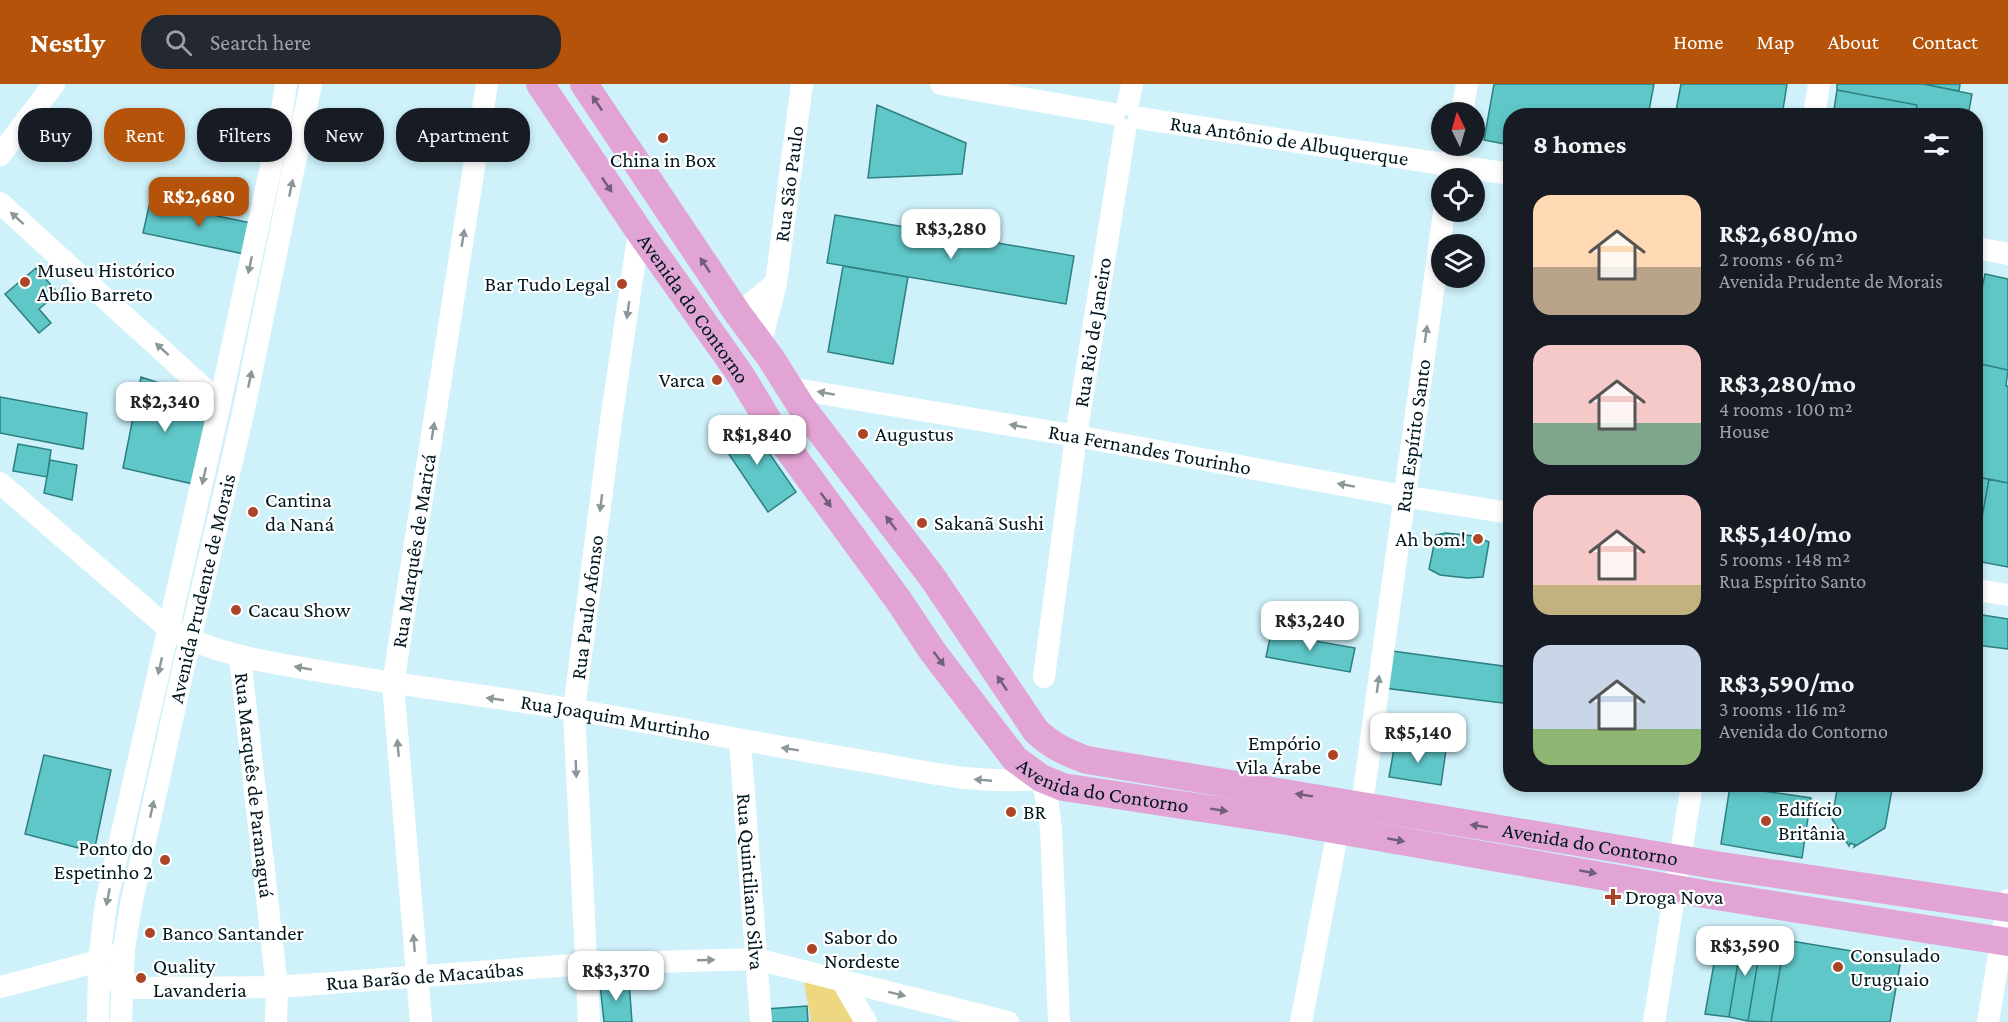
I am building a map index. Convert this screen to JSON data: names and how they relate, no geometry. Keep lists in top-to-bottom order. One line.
{"streets":{"main road":["Avenida do Contorno"],"street":["Rua Antônio de Albuquerque","Rua São Paulo","Rua Rio de Janeiro","Rua Espírito Santo","Rua Fernandes Tourinho","Rua Marquês de Maricá","Avenida Prudente de Morais","Rua Paulo Afonso","Rua Joaquim Murtinho","Rua Marquês de Paranaguá","Rua Quintiliano Silva","Rua Barão de Macaúbas"]},"crossings":[["Rua Antônio de Albuquerque","Rua Rio de Janeiro"],["Rua São Paulo","Avenida do Contorno"],["Avenida do Contorno","Rua Espírito Santo"],["Avenida do Contorno","Rua Fernandes Tourinho"],["Avenida do Contorno","Rua Paulo Afonso"],["Avenida do Contorno","Rua Joaquim Murtinho"],["Rua Rio de Janeiro","Rua Fernandes Tourinho"],["Rua Espírito Santo","Rua Fernandes Tourinho"],["Rua Marquês de Maricá","Rua Joaquim Murtinho"],["Rua Marquês de Maricá","Rua Barão de Macaúbas"],["Avenida Prudente de Morais","Rua Joaquim Murtinho"],["Avenida Prudente de Morais","Rua Barão de Macaúbas"],["Rua Paulo Afonso","Rua Joaquim Murtinho"],["Rua Paulo Afonso","Rua Barão de Macaúbas"],["Rua Joaquim Murtinho","Rua Marquês de Paranaguá"],["Rua Joaquim Murtinho","Rua Quintiliano Silva"],["Rua Marquês de Paranaguá","Rua Barão de Macaúbas"],["Rua Quintiliano Silva","Rua Barão de Macaúbas"]],"one_way":["Rua Espírito Santo","Rua Fernandes Tourinho","Rua Marquês de Maricá","Rua Paulo Afonso","Rua Joaquim Murtinho","Rua Barão de Macaúbas"],"places":{"other":["China in Box","Museu Histórico Abílio Barreto","Bar Tudo Legal","Varca","Augustus","Cantina da Naná","Sakanã Sushi","Ah bom!","Cacau Show","Empório Vila Árabe","BR","Edifício Britânia","Ponto do Espetinho 2","Banco Santander","Sabor do Nordeste","Consulado Uruguaio","Quality Lavanderia"],"health":["Droga Nova"]},"north":"top","page":{"header":"Nestly","search":"Search here","nav":["Home","Map","About","Contact"],"chip":["Buy","Rent","Filters","New","Apartment"],"heading":"8 homes","price":["R$2,680","R$3,280","R$2,340","R$1,840","R$3,240","R$5,140","R$3,590","R$3,370"],"list":[{"name":"R$2,680/mo","note":"2 rooms · 66 m² · Avenida Prudente de Morais"},{"name":"R$3,280/mo","note":"4 rooms · 100 m² · House"},{"name":"R$5,140/mo","note":"5 rooms · 148 m² · Rua Espírito Santo"},{"name":"R$3,590/mo","note":"3 rooms · 116 m² · Avenida do Contorno"}]}}
